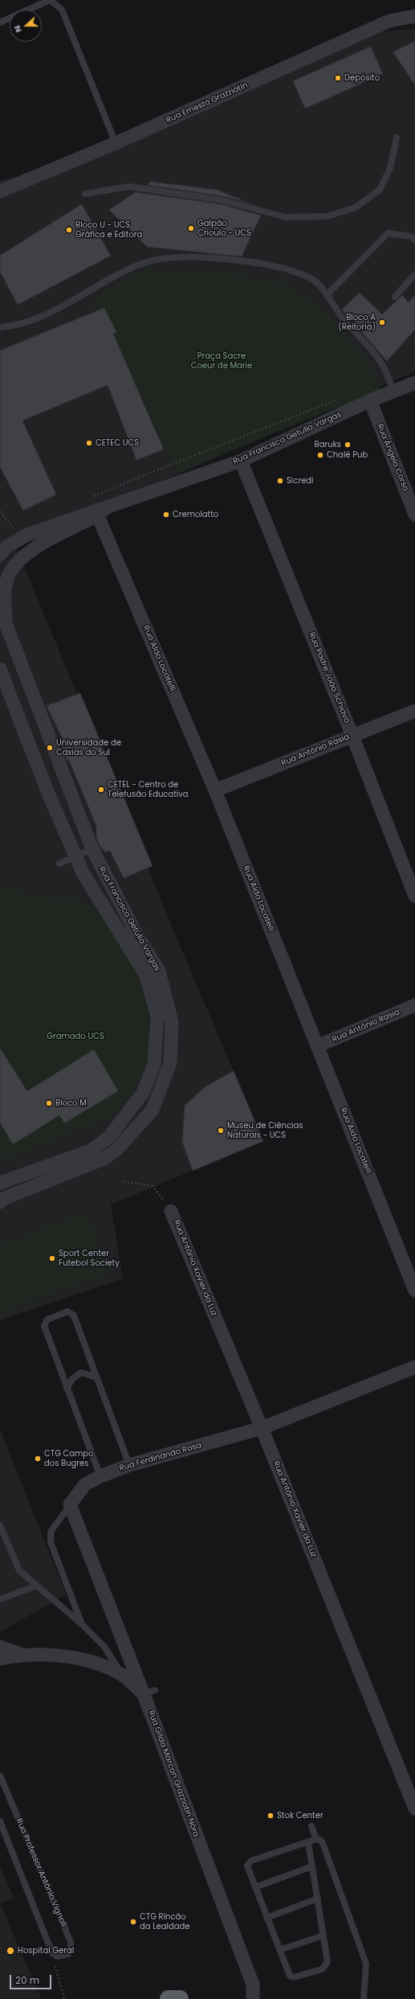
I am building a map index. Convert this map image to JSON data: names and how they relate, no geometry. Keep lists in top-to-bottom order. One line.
{"streets":{"street":["Rua Ernesto Grazziotin","Rua Francisco Getulio Vargas","Rua Ângelo Corso","Rua Aldo Locatelli","Rua Padre João Schiavo","Rua Antônio Rasia","Rua Francisco Getúlio Vargas","Rua Antônio Xavier da Luz","Rua Ferdinando Rosa","Rua Gilda Marcon Grazziotin Nóra"],"lane":["Rua Professor Antônio Vignoli"]},"crossings":[["Rua Francisco Getulio Vargas","Rua Ângelo Corso"],["Rua Francisco Getulio Vargas","Rua Aldo Locatelli"],["Rua Francisco Getulio Vargas","Rua Padre João Schiavo"],["Rua Francisco Getulio Vargas","Rua Francisco Getúlio Vargas"],["Rua Aldo Locatelli","Rua Antônio Rasia"],["Rua Padre João Schiavo","Rua Antônio Rasia"],["Rua Antônio Xavier da Luz","Rua Ferdinando Rosa"]],"parks":["Praça Sacre Coeur de Marie","Gramado UCS"],"places":["Depósito","Galpão Crioulo - UCS","Bloco U - UCS Gráfica e Editora","Bloco A (Reitoria)","CETEC UCS","Baruks","Chalé Pub","Sicredi","Cremolatto","Universidade de Caxias do Sul","CETEL - Centro de Telefusão Educativa","Bloco M","Museu de Ciências Naturais - UCS","Sport Center Futebol Society","CTG Campo dos Bugres","Stok Center","CTG Rincão da Lealdade","Hospital Geral"],"scale_bar":"20 m","north":"left"}
